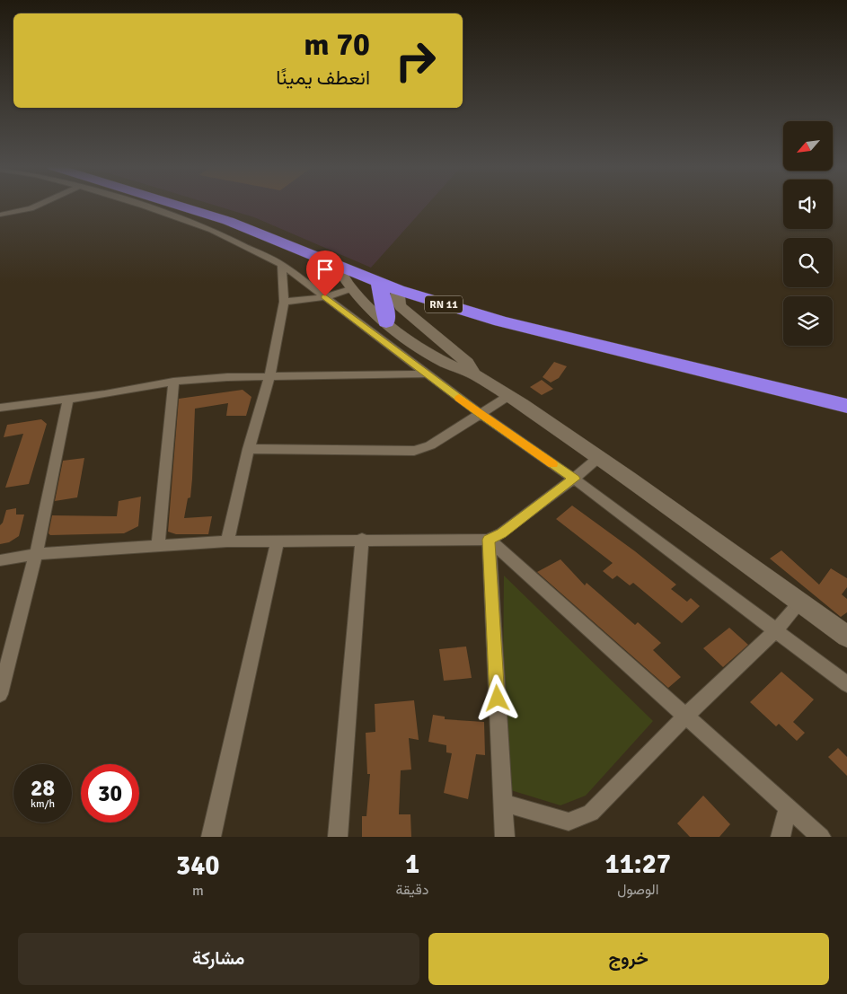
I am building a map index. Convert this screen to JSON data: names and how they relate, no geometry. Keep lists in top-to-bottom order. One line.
{"streets":{"highway":["RN 11"]},"north":"bottom left","page":{"turn":["70 m","انعطف يمينًا"],"speed":"28 km/h","limit":"30","eta":["11:27","الوصول","1","دقيقة","340","m"],"buttons":["خروج","مشاركة"]}}
